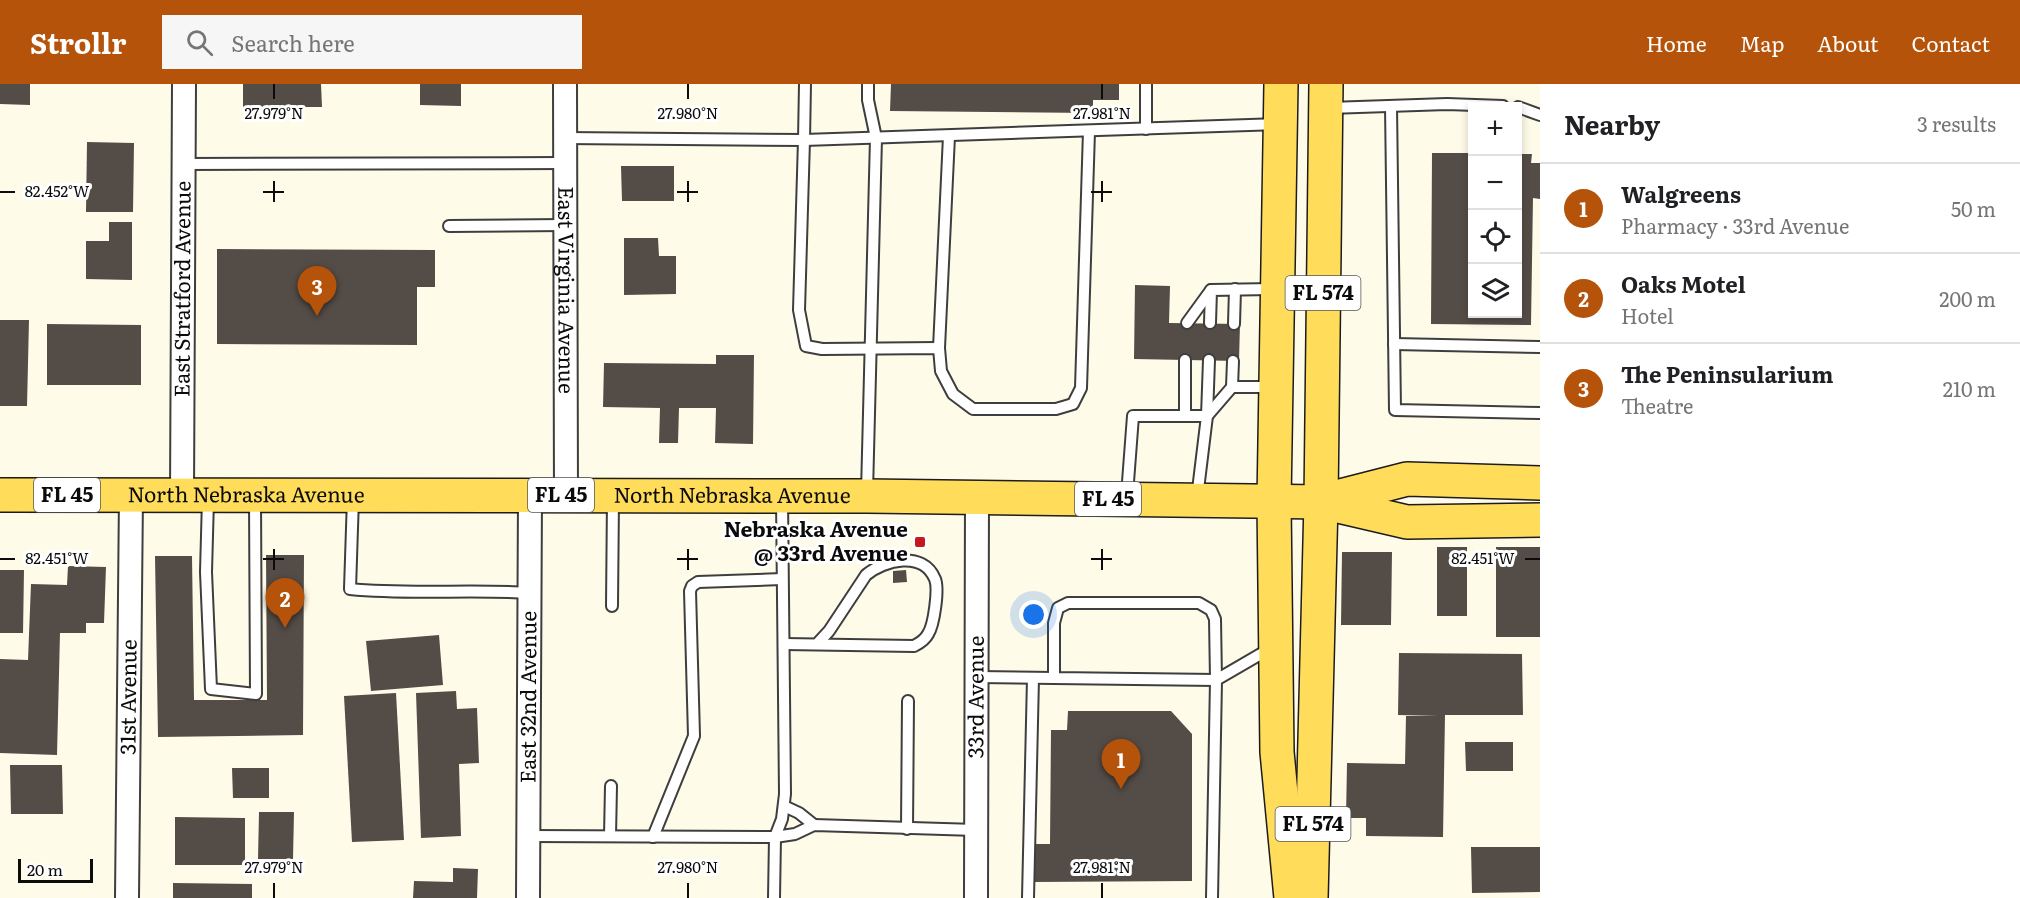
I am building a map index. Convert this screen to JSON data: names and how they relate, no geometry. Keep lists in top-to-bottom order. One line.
{"streets":{"main road":["FL 574","FL 45","North Nebraska Avenue"],"street":["East Virginia Avenue","East Stratford Avenue","East 32nd Avenue","31st Avenue","33rd Avenue"]},"crossings":[["East Virginia Avenue","North Nebraska Avenue"],["East Stratford Avenue","North Nebraska Avenue"],["FL 574","North Nebraska Avenue"],["North Nebraska Avenue","East 32nd Avenue"],["North Nebraska Avenue","31st Avenue"],["North Nebraska Avenue","33rd Avenue"]],"places":{"transit":["Nebraska Avenue @ 33rd Avenue"]},"scale_bar":"20 m","page":{"header":"Strollr","search":"Search here","nav":["Home","Map","About","Contact"],"heading":["Nearby","3 results"],"map_buttons":["+","−"],"list":[{"mark":"1","name":"Walgreens","note":"Pharmacy · 33rd Avenue","value":"50 m"},{"mark":"2","name":"Oaks Motel","note":"Hotel","value":"200 m"},{"mark":"3","name":"The Peninsularium","note":"Theatre","value":"210 m"}],"pins":["3","2","1"],"scale":"20 m"},"coordinates":["27.979°N","27.980°N","27.981°N","82.452°W","82.451°W"]}
